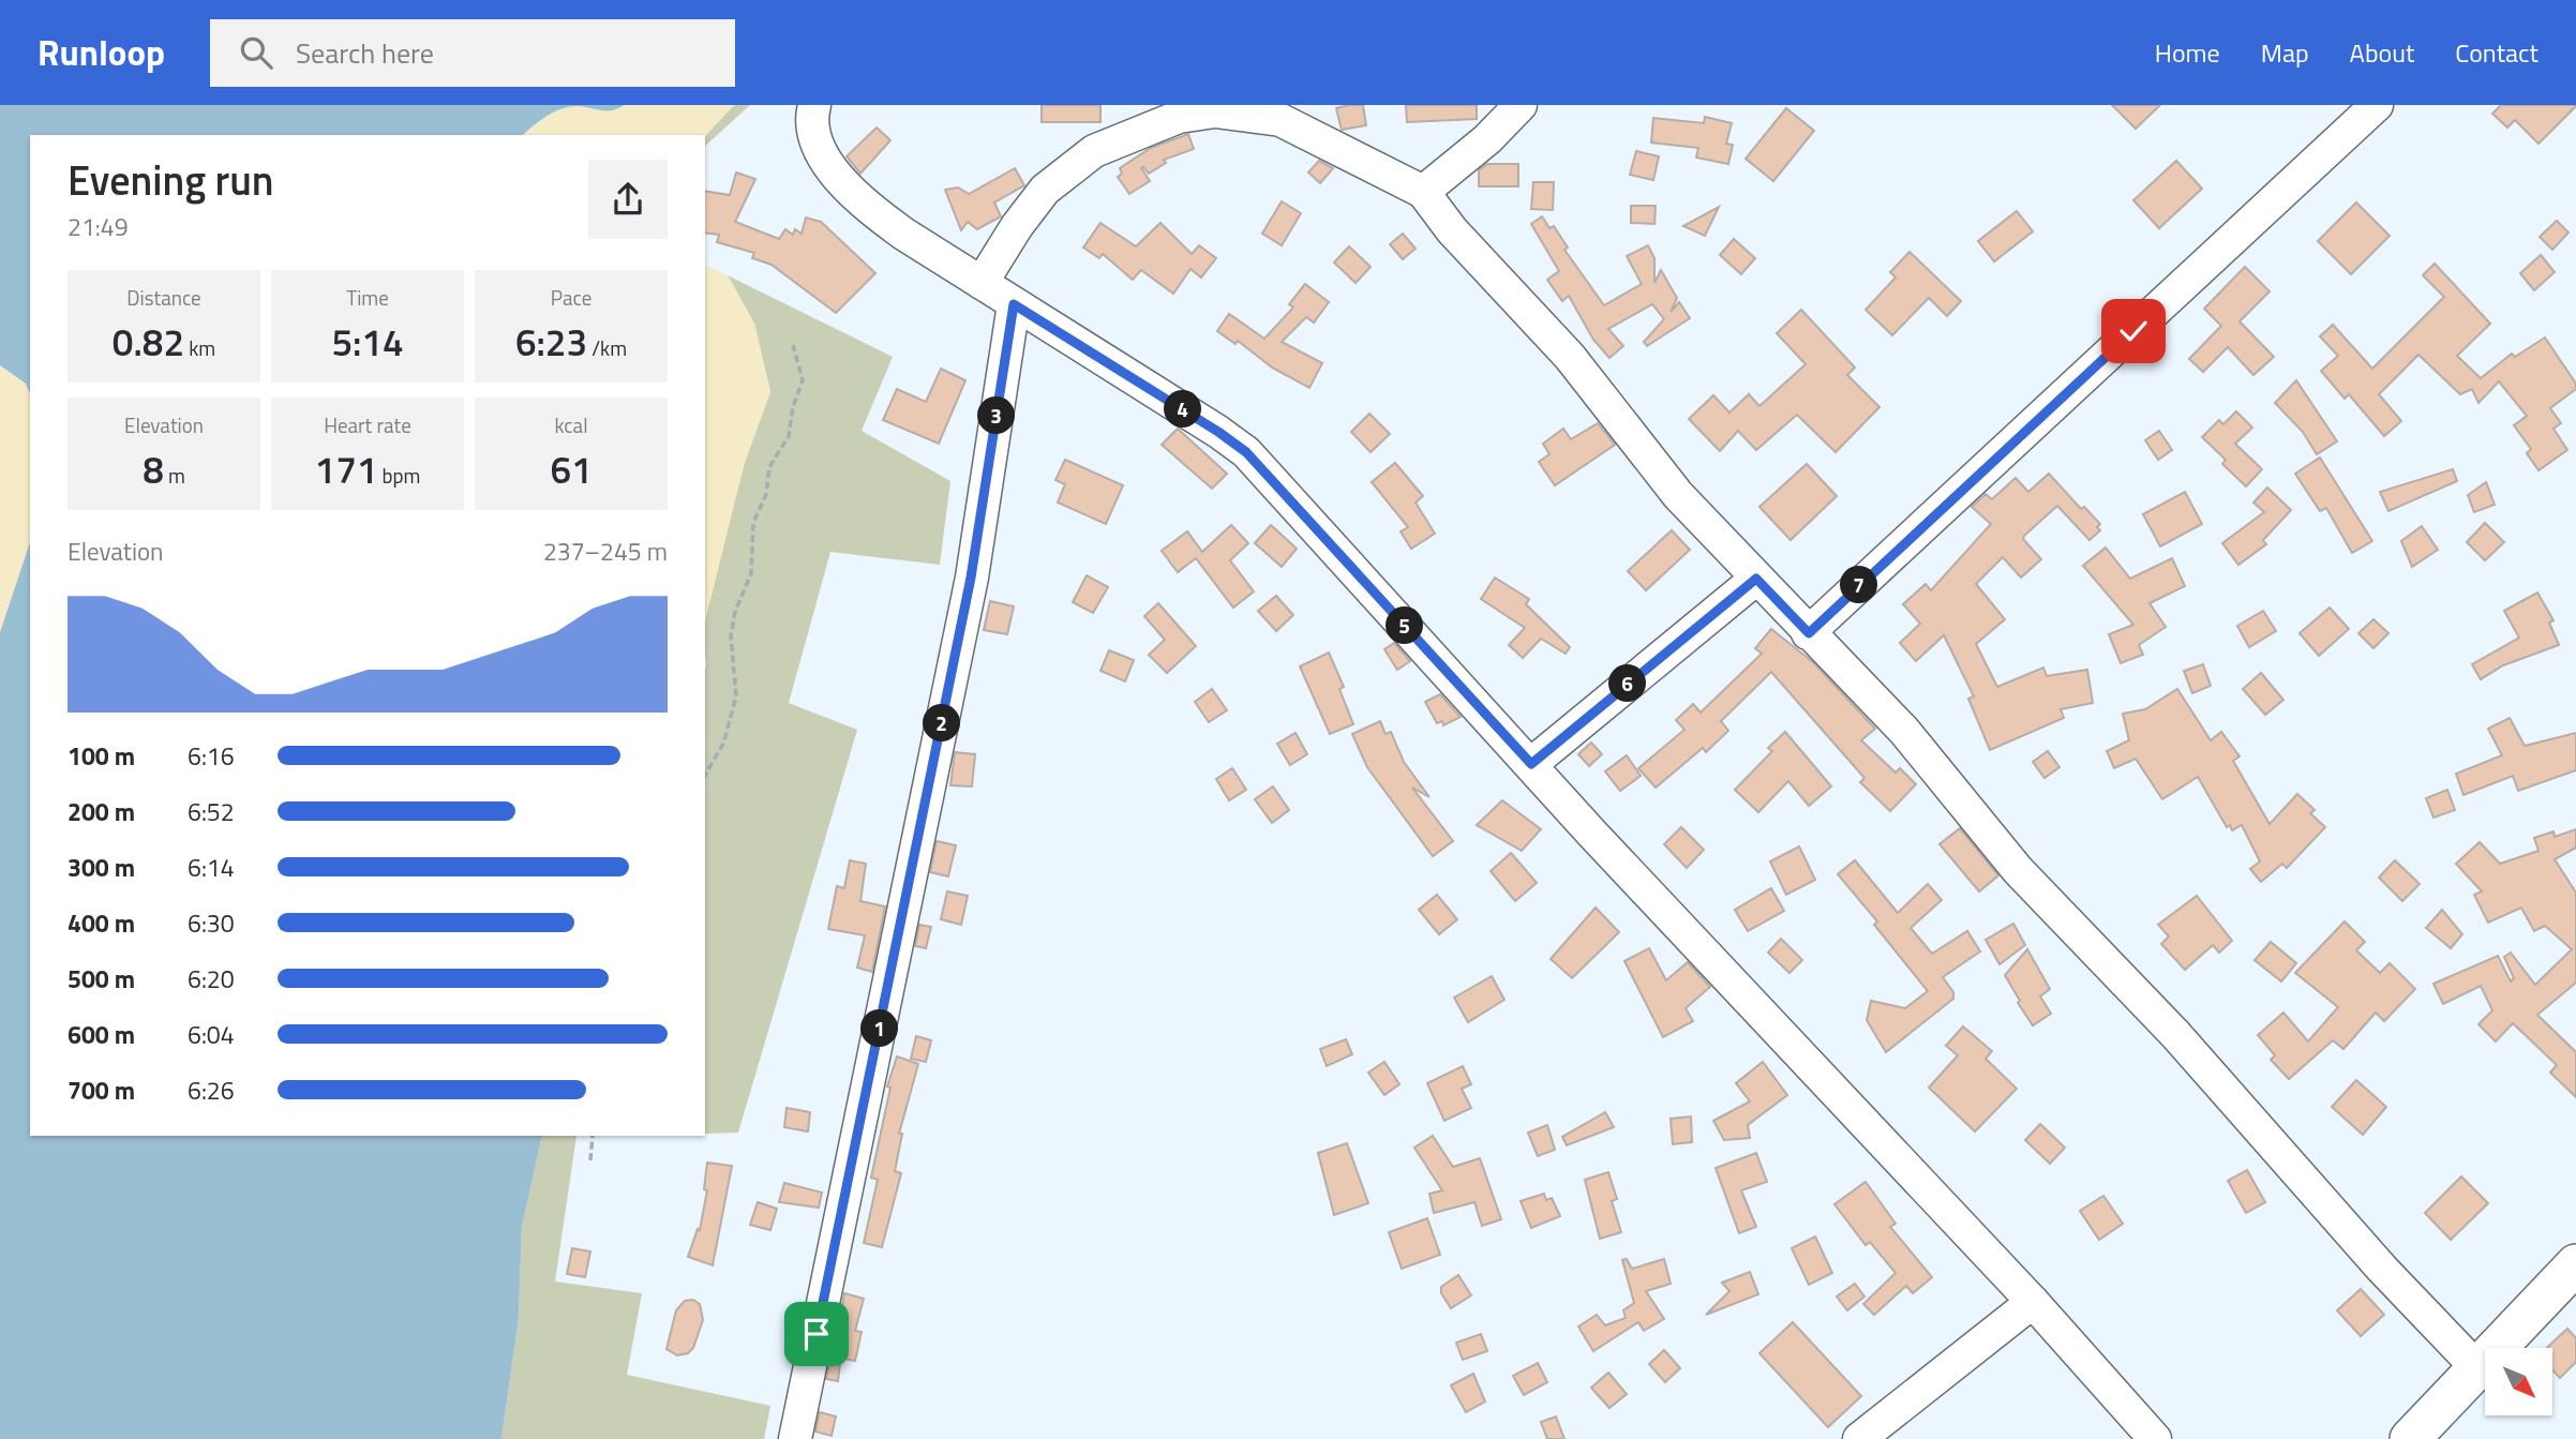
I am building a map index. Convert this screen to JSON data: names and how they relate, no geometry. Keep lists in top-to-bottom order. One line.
{"north":"bottom right","page":{"header":"Runloop","search":"Search here","nav":["Home","Map","About","Contact"],"heading":["Evening run","21:49"],"stats":[["Distance","0.82 km"],["Time","5:14"],["Pace","6:23 /km"],["Elevation","8 m"],["Heart rate","171 bpm"],["kcal","61"]],"pins":["4","3","7","5","6","2","1"],"chart":["Elevation","237–245 m"],"list":[{"name":"100 m","note":"6:16"},{"name":"200 m","note":"6:52"},{"name":"300 m","note":"6:14"},{"name":"400 m","note":"6:30"},{"name":"500 m","note":"6:20"},{"name":"600 m","note":"6:04"},{"name":"700 m","note":"6:26"}]}}
